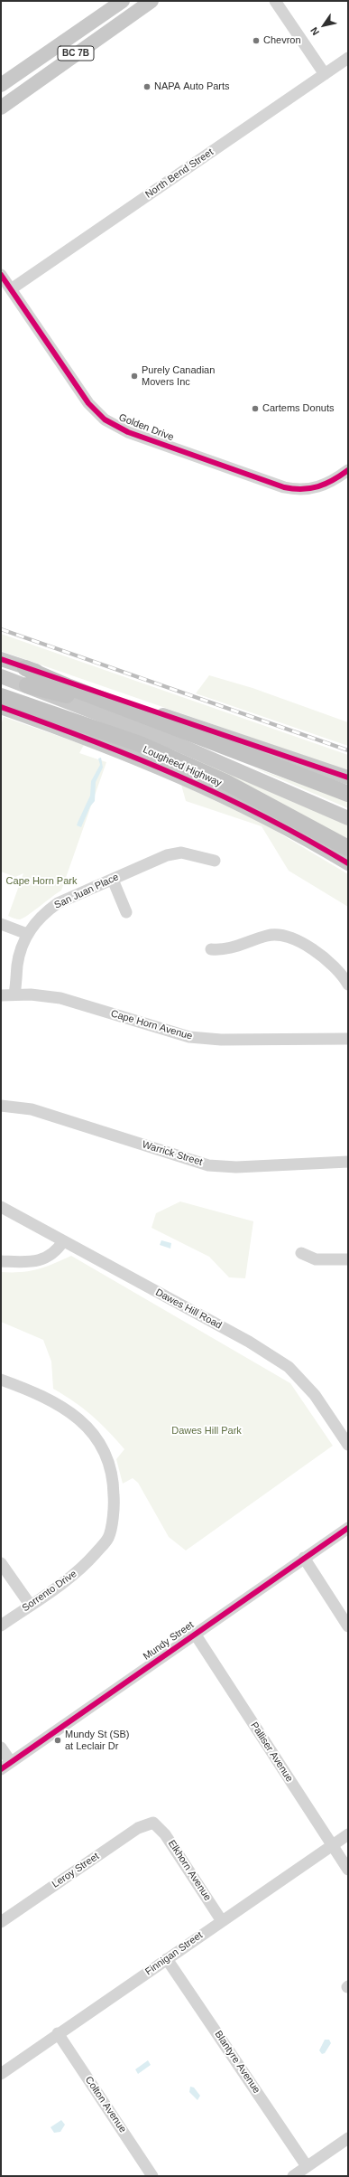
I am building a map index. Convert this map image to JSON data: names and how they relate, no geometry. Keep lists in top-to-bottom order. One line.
{"streets":{"main road":["BC 7B","Lougheed Highway"],"street":["North Bend Street","Golden Drive","San Juan Place","Cape Horn Avenue","Warrick Street","Dawes Hill Road","Sorrento Drive","Mundy Street","Palliser Avenue","Leroy Street","Elkhorn Avenue","Finnigan Street","Blantyre Avenue","Colton Avenue"]},"crossings":[["North Bend Street","Golden Drive"],["San Juan Place","Cape Horn Avenue"],["Mundy Street","Palliser Avenue"],["Palliser Avenue","Finnigan Street"],["Leroy Street","Elkhorn Avenue"],["Elkhorn Avenue","Finnigan Street"],["Finnigan Street","Blantyre Avenue"],["Finnigan Street","Colton Avenue"]],"parks":["Cape Horn Park","Dawes Hill Park"],"places":["Chevron","NAPA Auto Parts","Purely Canadian Movers Inc","Cartems Donuts","Mundy St (SB) at Leclair Dr"],"north":"bottom left"}
